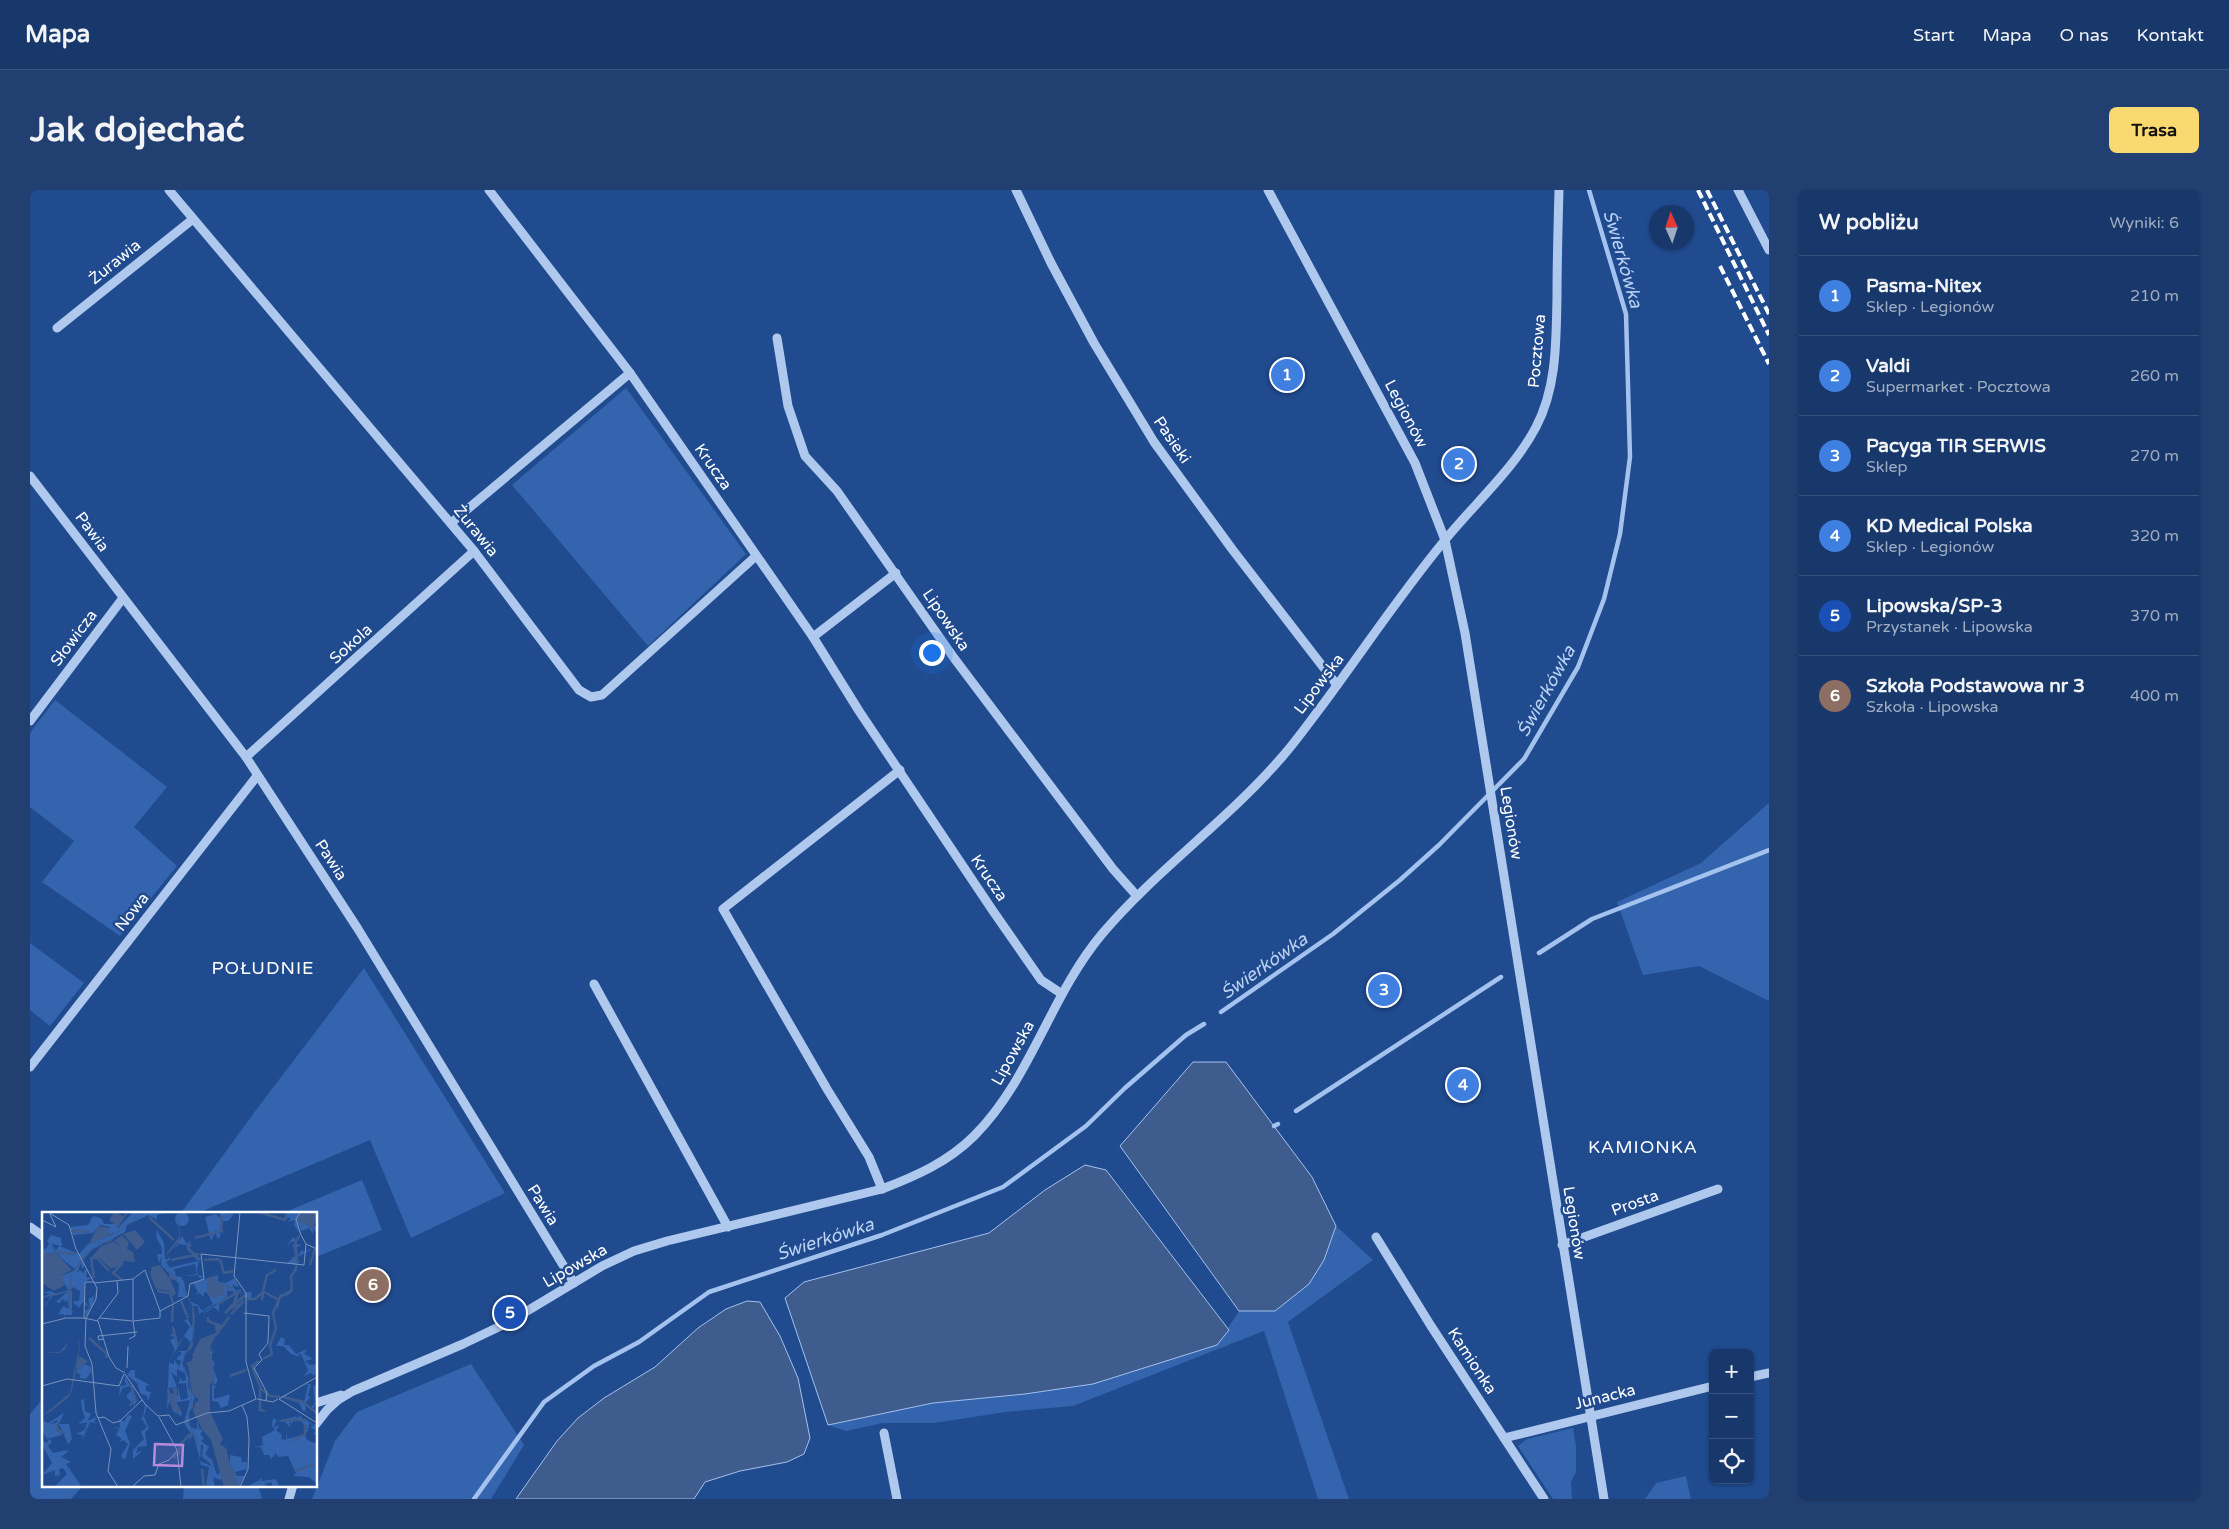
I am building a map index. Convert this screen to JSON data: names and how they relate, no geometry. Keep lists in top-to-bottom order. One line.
{"streets":{"street":["Żurawia","Pocztowa","Legionów","Pasieki","Krucza","Pawia","Lipowska","Słowicza","Sokola","Nowa","Prosta","Kamionka","Junacka"]},"crossings":[["Żurawia","Krucza"],["Żurawia","Sokola"],["Pocztowa","Legionów"],["Pocztowa","Lipowska"],["Legionów","Lipowska"],["Legionów","Prosta"],["Legionów","Junacka"],["Pasieki","Lipowska"],["Krucza","Lipowska"],["Pawia","Lipowska"],["Pawia","Słowicza"],["Pawia","Sokola"],["Pawia","Nowa"],["Kamionka","Junacka"]],"districts":["POŁUDNIE","KAMIONKA"],"water":["Świerkówka"],"north":"top","page":{"header":"Mapa","nav":["Start","Mapa","O nas","Kontakt"],"buttons":"Trasa","title":"Jak dojechać","heading":["W pobliżu","Wyniki: 6"],"list":[{"mark":"1","name":"Pasma-Nitex","note":"Sklep · Legionów","value":"210 m"},{"mark":"2","name":"Valdi","note":"Supermarket · Pocztowa","value":"260 m"},{"mark":"3","name":"Pacyga TIR SERWIS","note":"Sklep","value":"270 m"},{"mark":"4","name":"KD Medical Polska","note":"Sklep · Legionów","value":"320 m"},{"mark":"5","name":"Lipowska/SP-3","note":"Przystanek · Lipowska","value":"370 m"},{"mark":"6","name":"Szkoła Podstawowa nr 3","note":"Szkoła · Lipowska","value":"400 m"}],"pins":["1","2","3","4","6","5"],"map_buttons":["+","−"]}}
